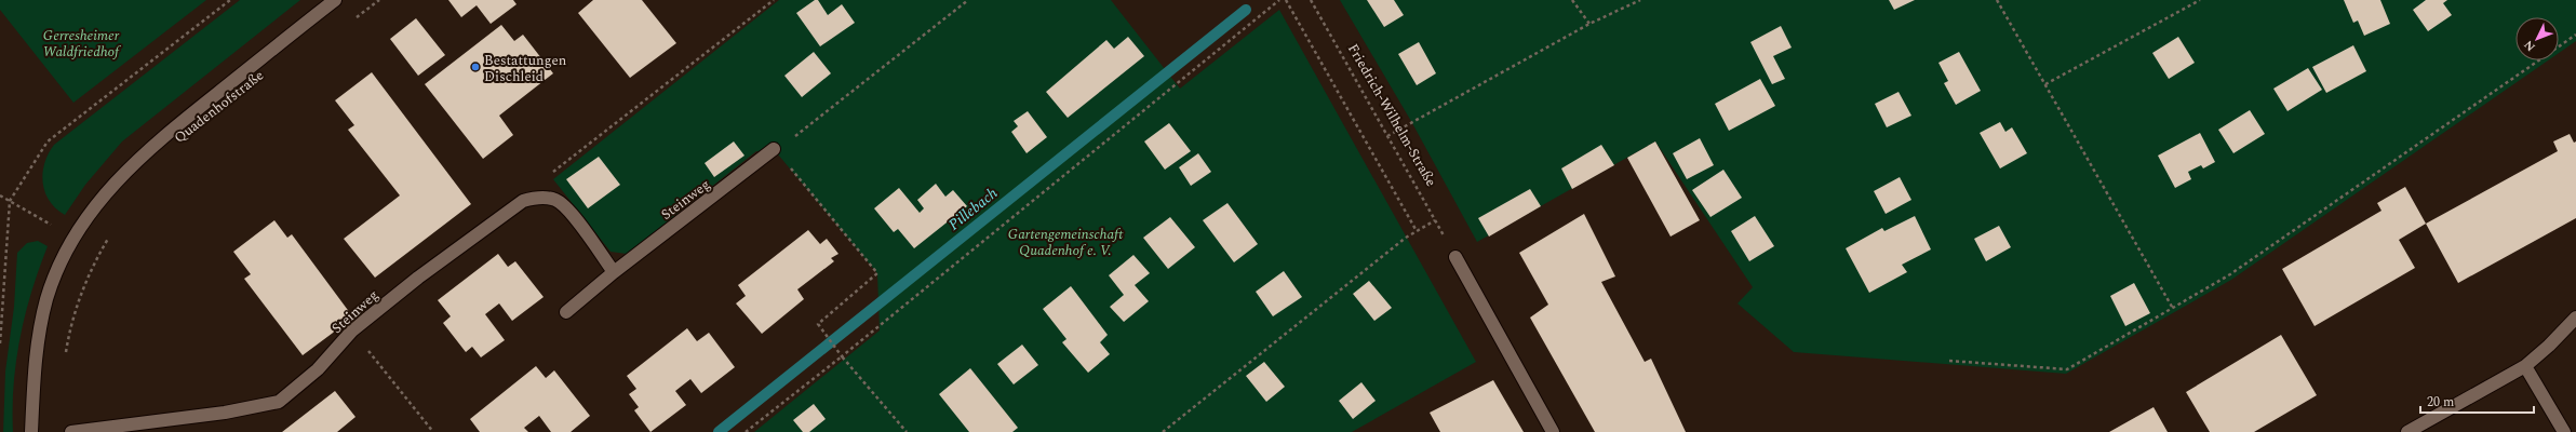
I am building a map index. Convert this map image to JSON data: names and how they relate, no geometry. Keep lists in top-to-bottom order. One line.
{"streets":{"street":["Quadenhofstraße","Steinweg"],"path":["Friedrich-Wilhelm-Straße"]},"water":["Pillebach"],"parks":["Gerresheimer Waldfriedhof","Gartengemeinschaft Quadenhof e. V."],"places":["Bestattungen Dischleid"],"scale_bar":"20 m","north":"bottom left"}
